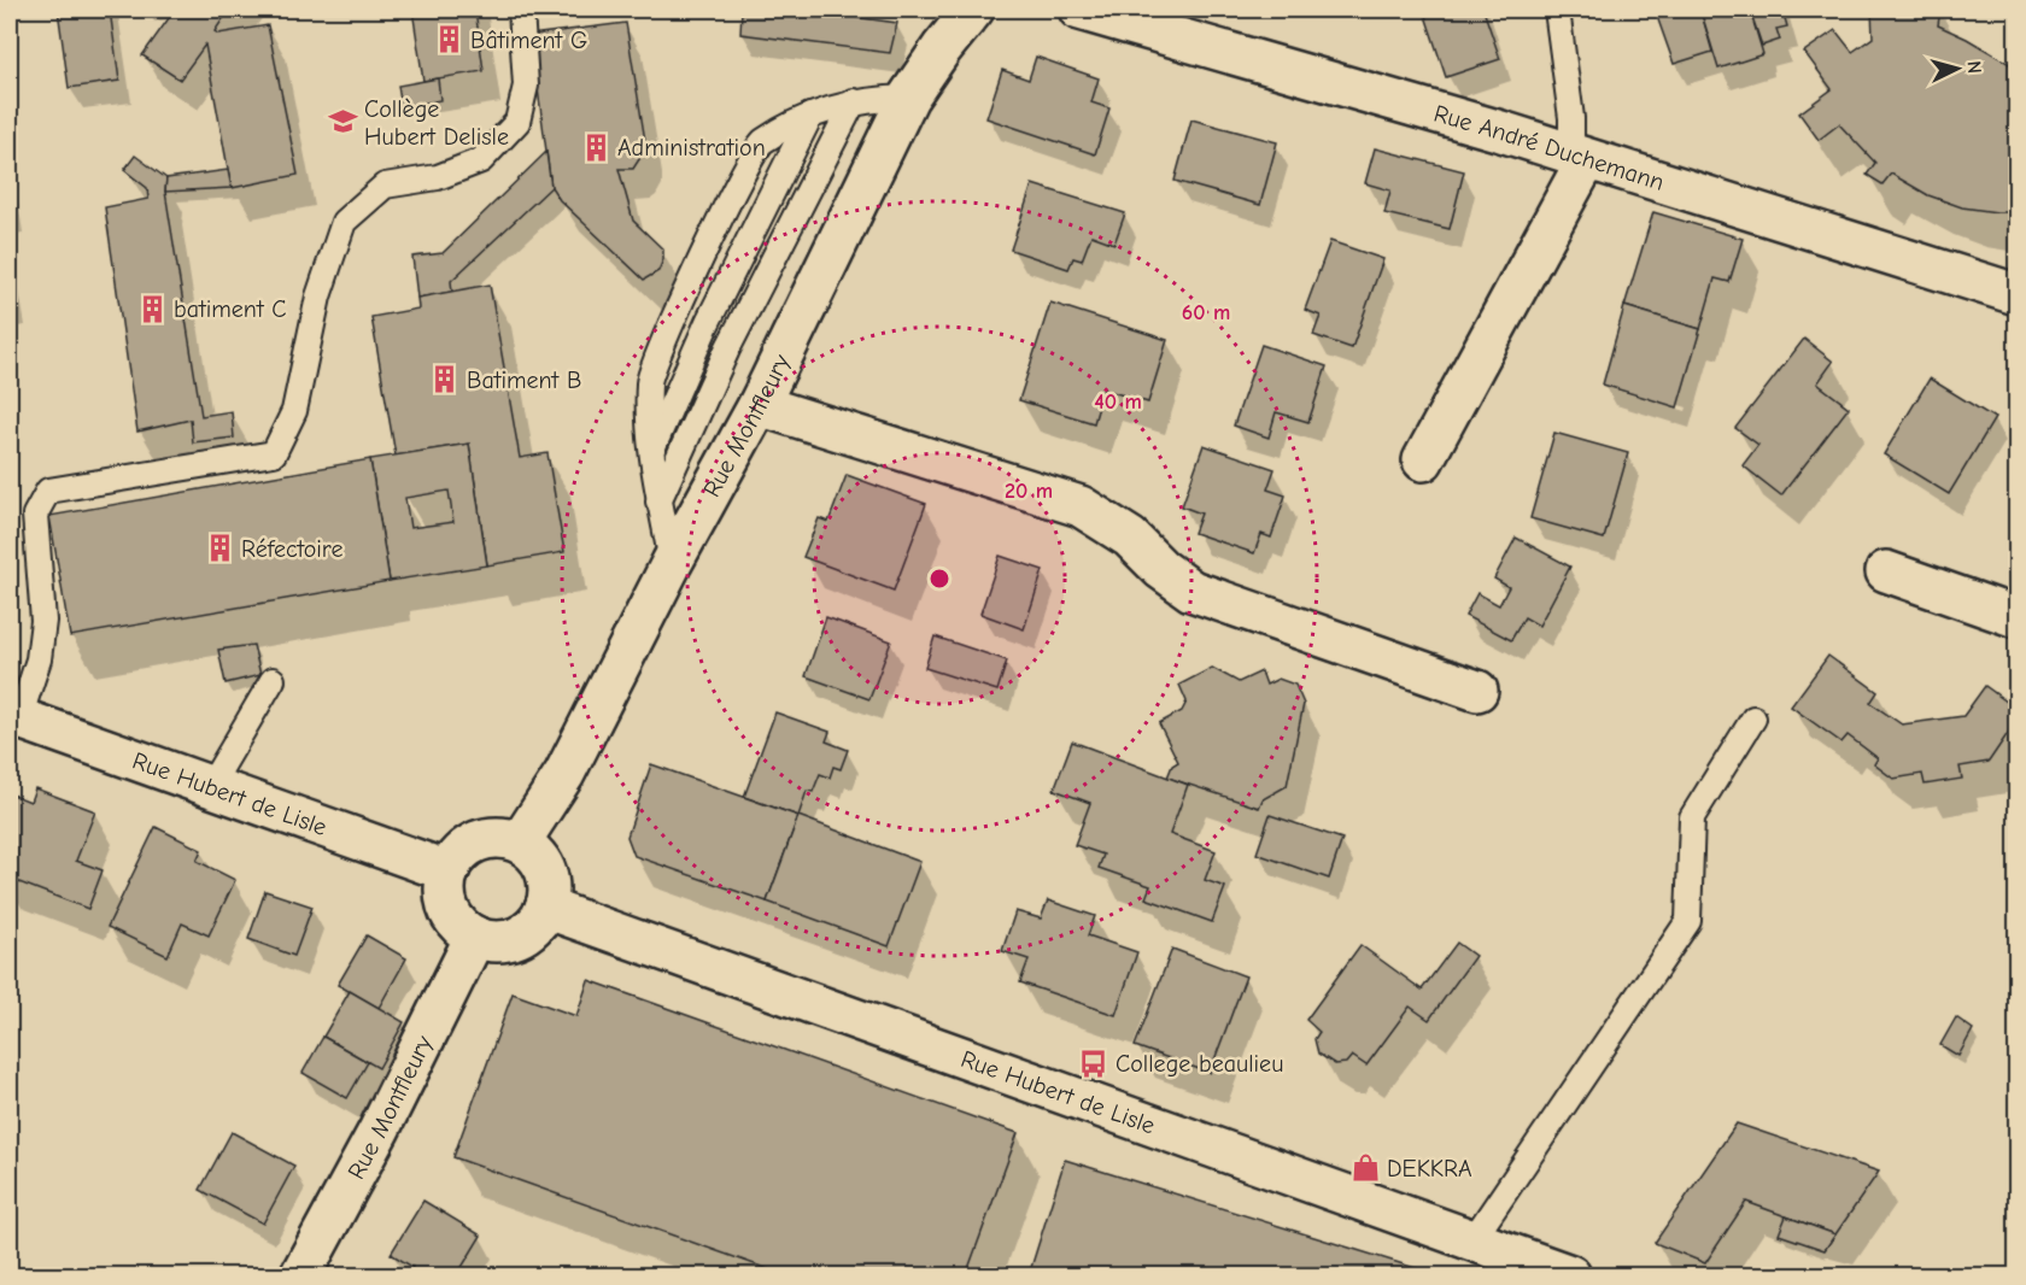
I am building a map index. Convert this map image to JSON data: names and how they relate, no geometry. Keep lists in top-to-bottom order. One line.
{"streets":{"street":["Rue André Duchemann","Rue Montfleury","Rue Hubert de Lisle"]},"crossings":[["Rue Montfleury","Rue Hubert de Lisle"]],"places":{"building":["Bâtiment G","Administration","batiment C","Batiment B","Réfectoire"],"school or university":["Collège Hubert Delisle"],"bus stop":["College beaulieu"],"shop":["DEKKRA"]},"north":"right","rings":["60 m","40 m","20 m"]}
